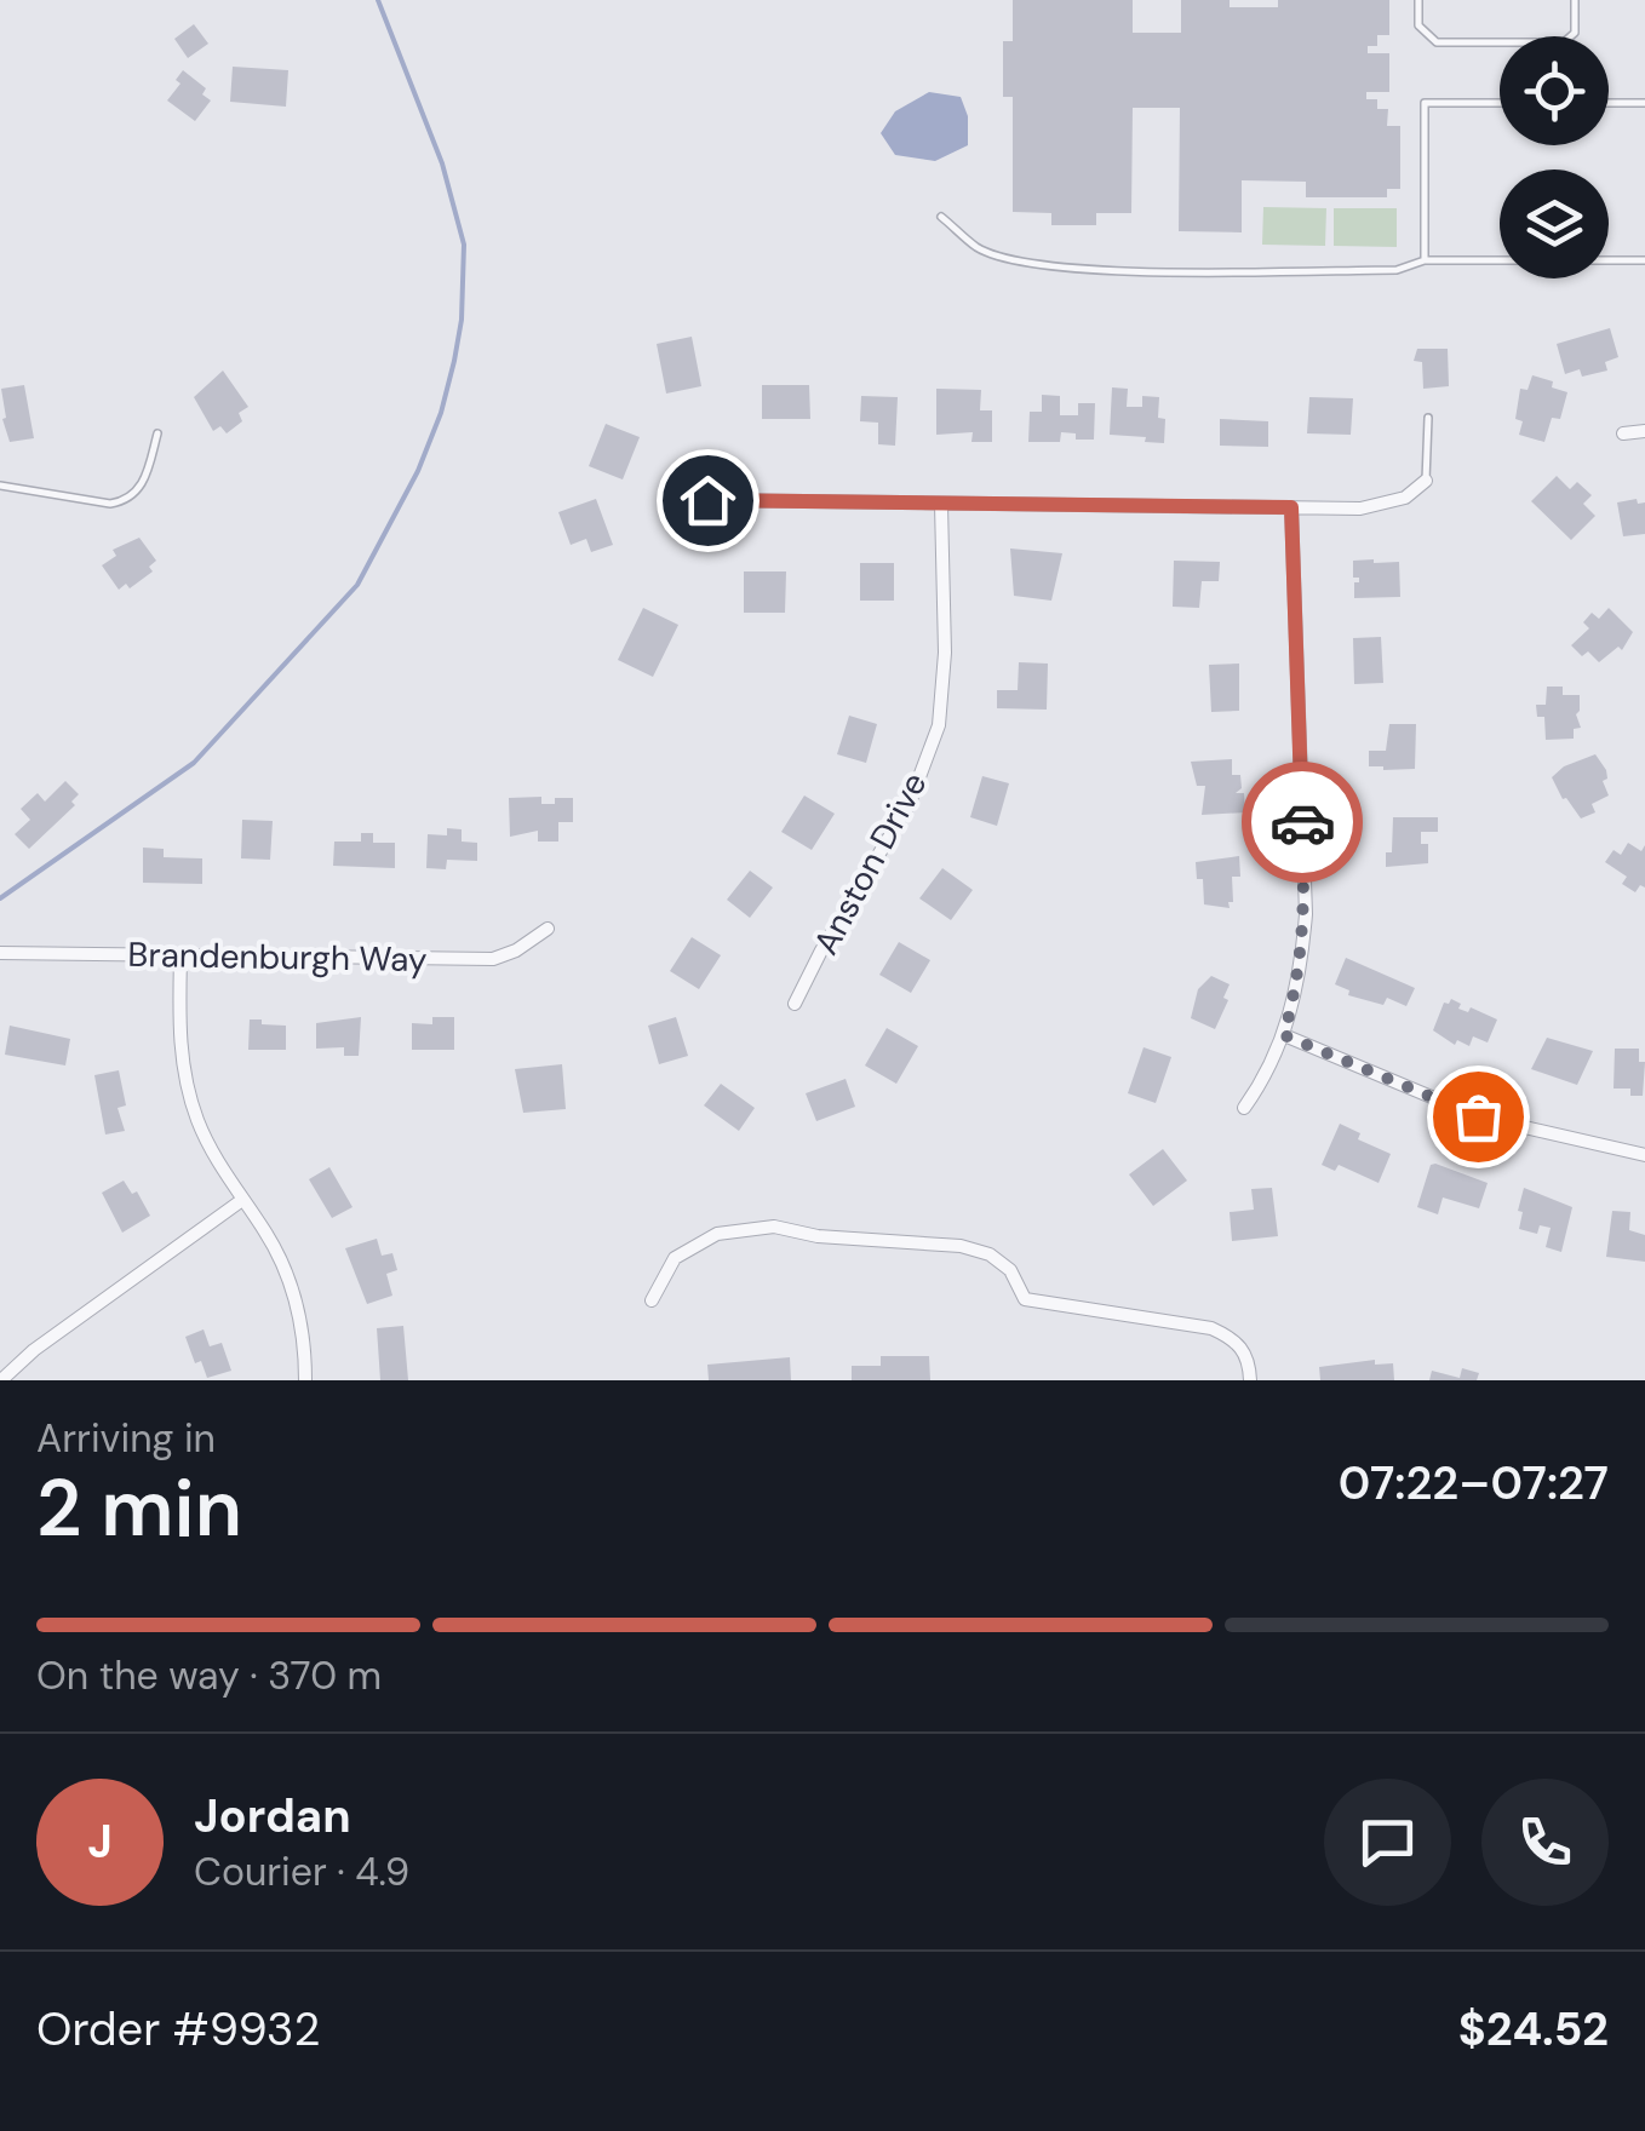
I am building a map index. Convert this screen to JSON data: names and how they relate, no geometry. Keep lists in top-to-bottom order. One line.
{"streets":{"street":["Anston Drive","Brandenburgh Way"]},"page":{"heading":["2 min","Arriving in","07:22–07:27"],"panel":["Jordan","Courier · 4.9","Order #9932","$24.52"],"bar":"On the way · 370 m","round":"J"}}
